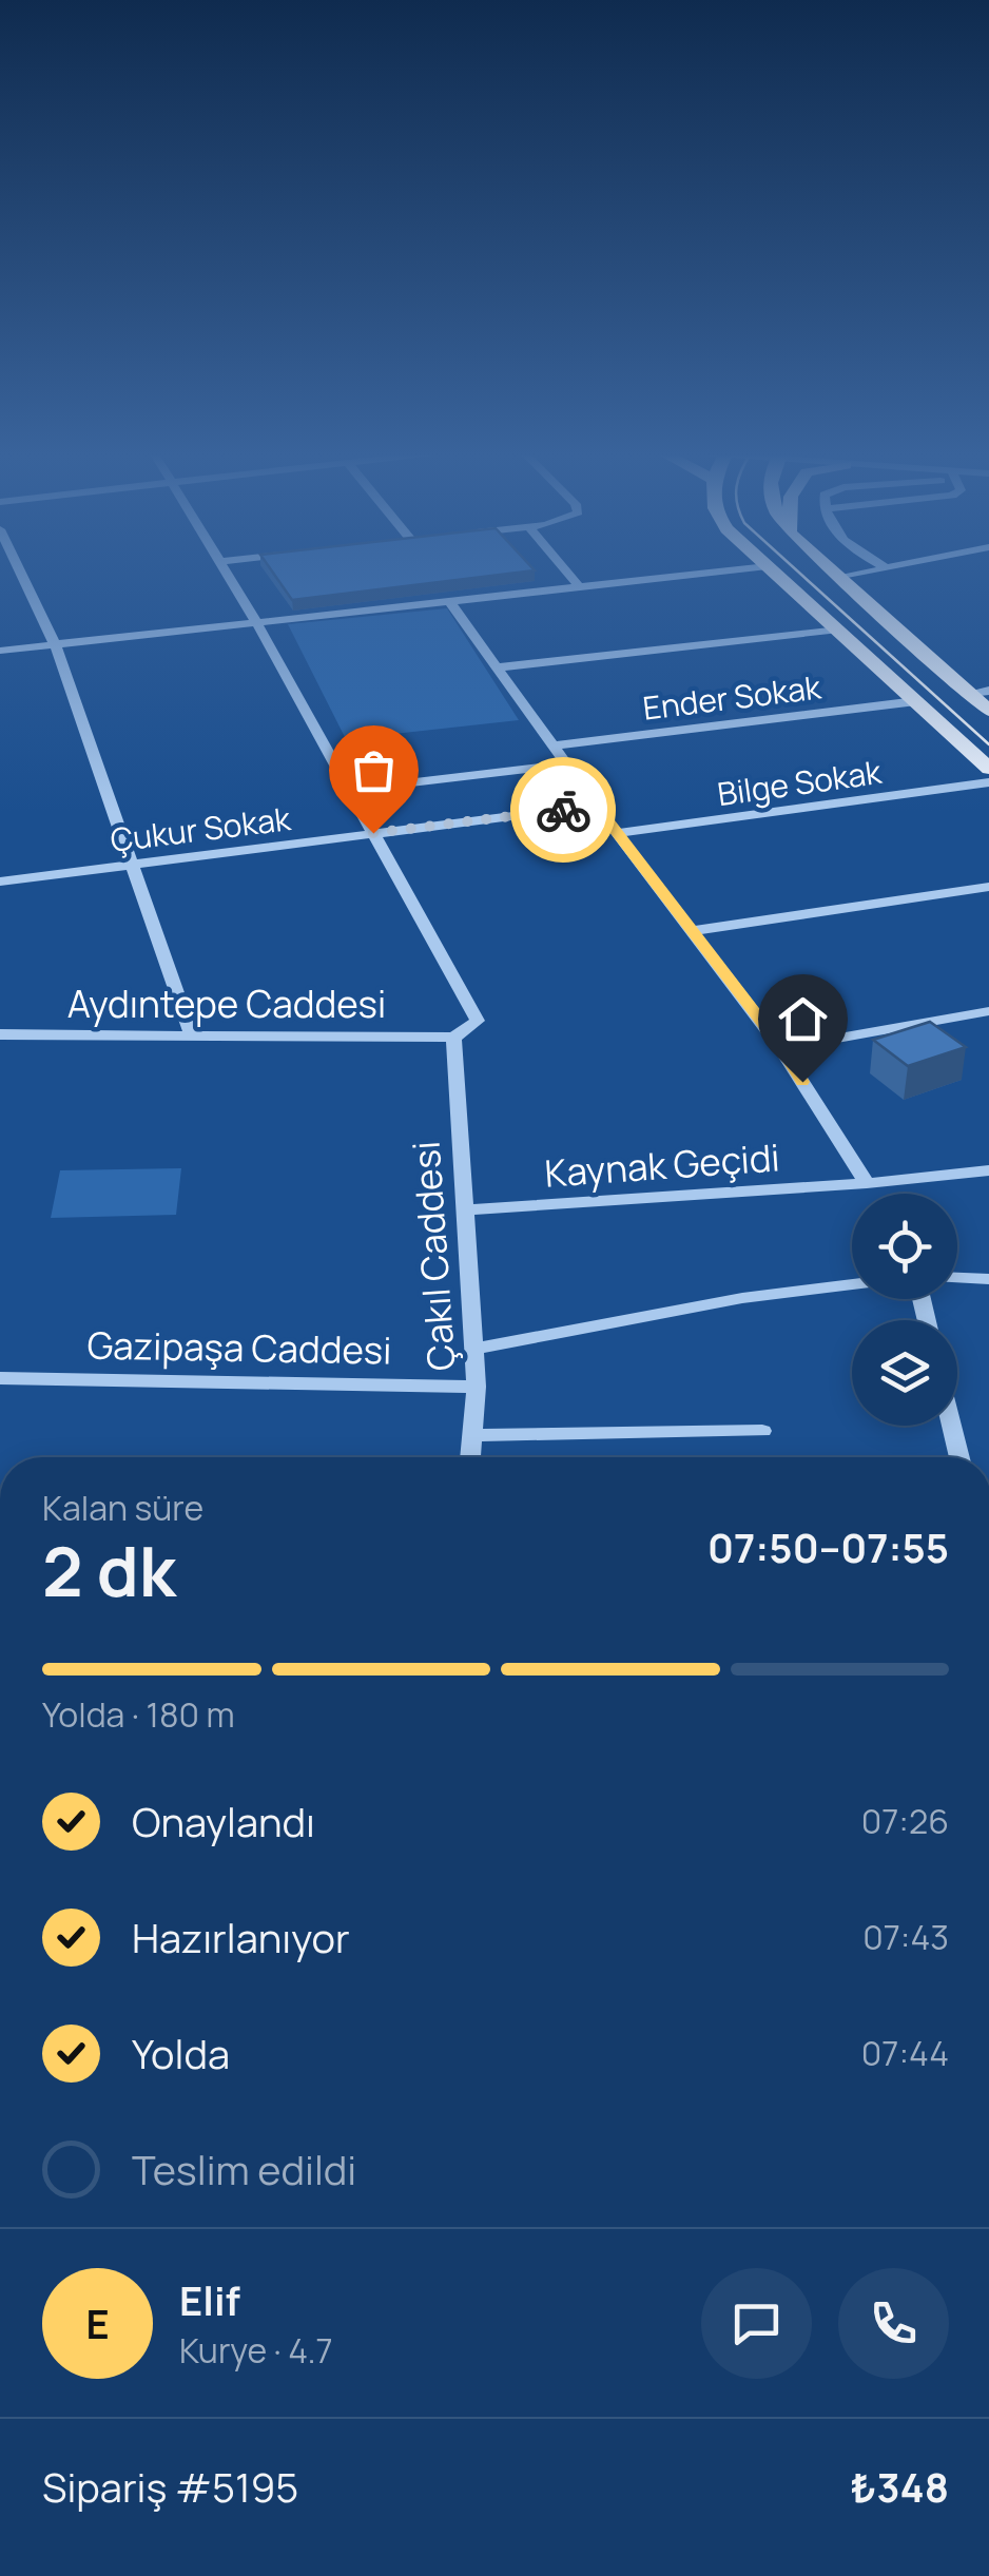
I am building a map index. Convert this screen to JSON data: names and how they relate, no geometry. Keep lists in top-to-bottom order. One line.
{"streets":{"street":["Ender Sokak","Bilge Sokak","Çukur Sokak","Aydıntepe Caddesi","Kaynak Geçidi","Çakıl Caddesi","Gazipaşa Caddesi"]},"crossings":[["Aydıntepe Caddesi","Çakıl Caddesi"],["Kaynak Geçidi","Çakıl Caddesi"],["Çakıl Caddesi","Gazipaşa Caddesi"]],"page":{"heading":["2 dk","Kalan süre","07:50–07:55"],"panel":["Elif","Kurye · 4.7","Sipariş #5195","₺348"],"bar":"Yolda · 180 m","list":[["Onaylandı","07:26"],["Hazırlanıyor","07:43"],["Yolda","07:44"],"Teslim edildi"],"round":"E"}}
